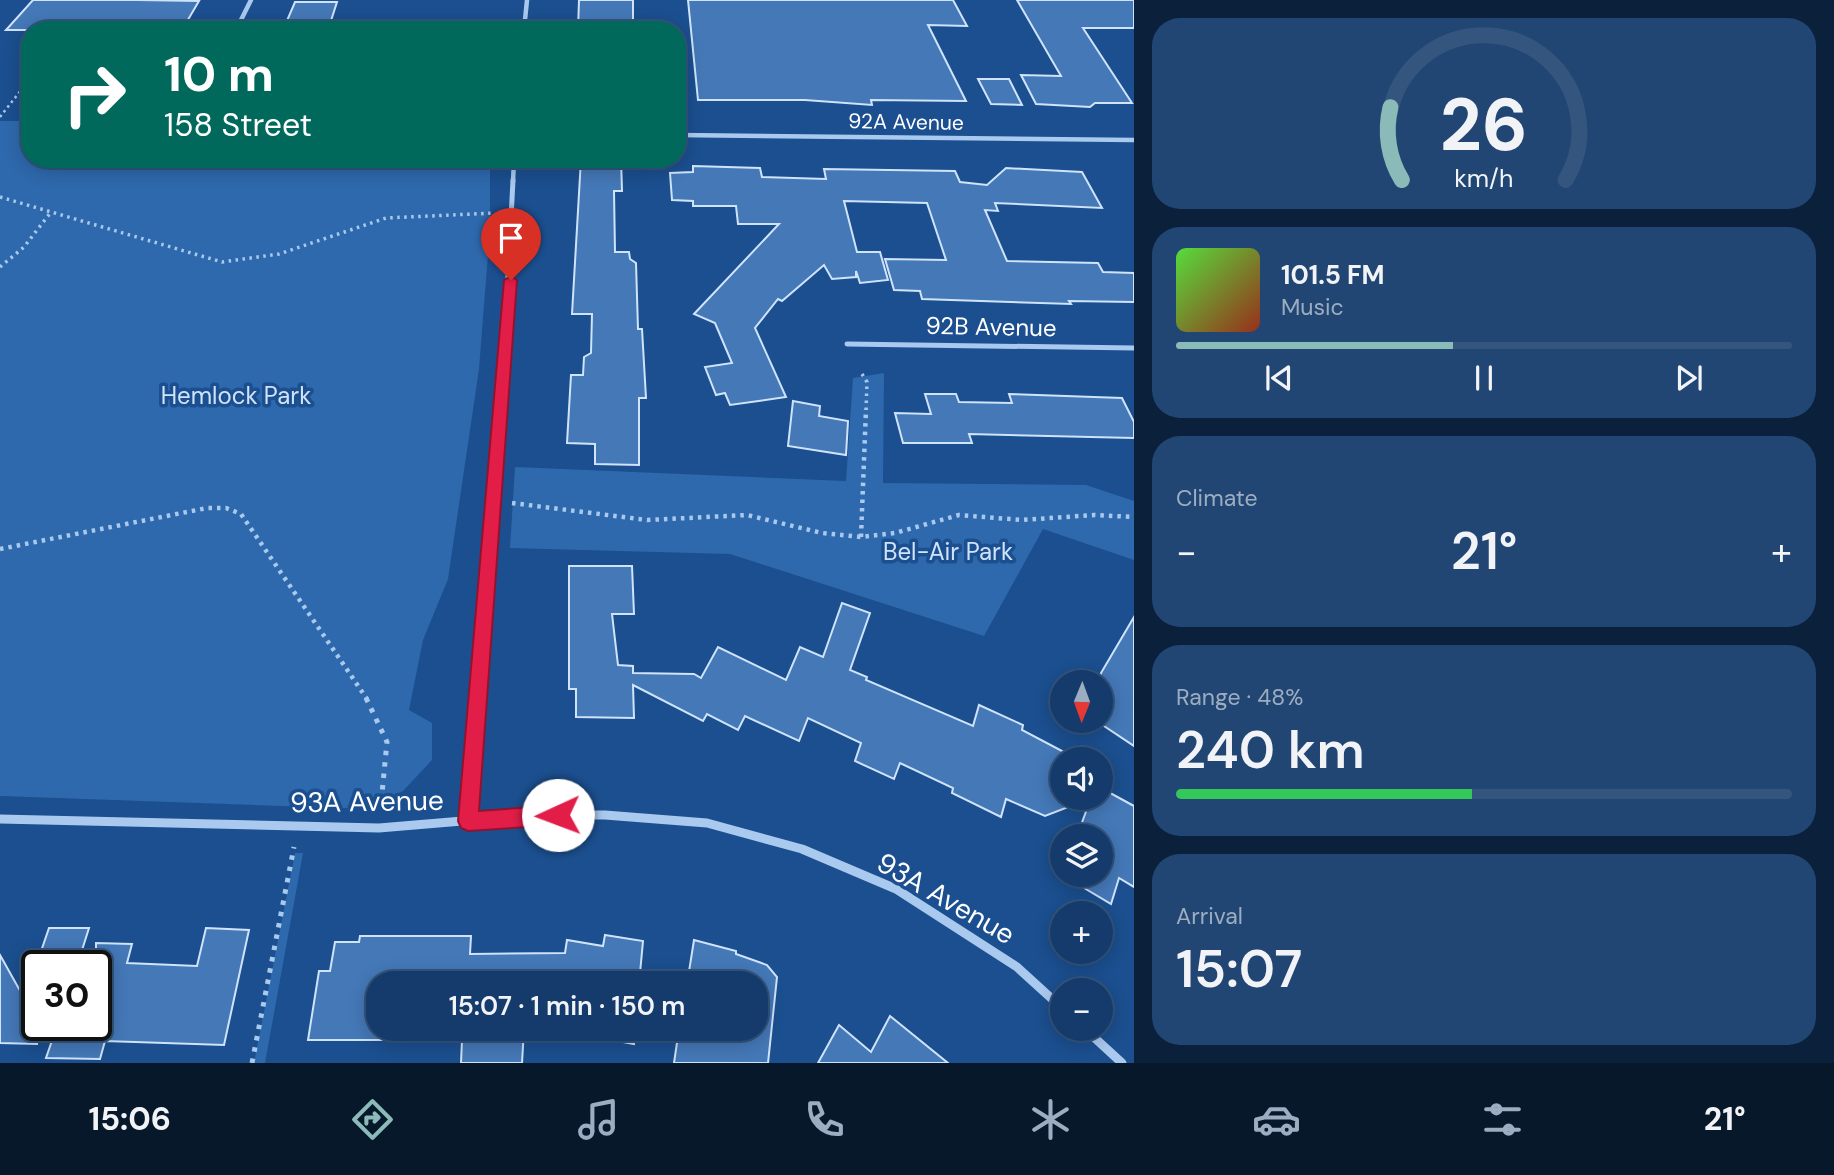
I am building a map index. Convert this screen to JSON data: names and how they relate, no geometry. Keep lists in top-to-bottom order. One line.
{"streets":{"street":["92A Avenue","92B Avenue","93A Avenue"]},"parks":["Hemlock Park","Bel-Air Park"],"north":"bottom","page":{"turn":["10 m","158 Street"],"song":["101.5 FM","Music"],"tile":["Climate",["Range · 48%","240 km"],["Arrival","15:07"]],"heat":["−","21°","+"],"map_buttons":["+","−"],"limit":"30","trip":"15:07 · 1 min · 150 m","tabs":["15:06","21°"],"gauge":["26","km/h"]}}
